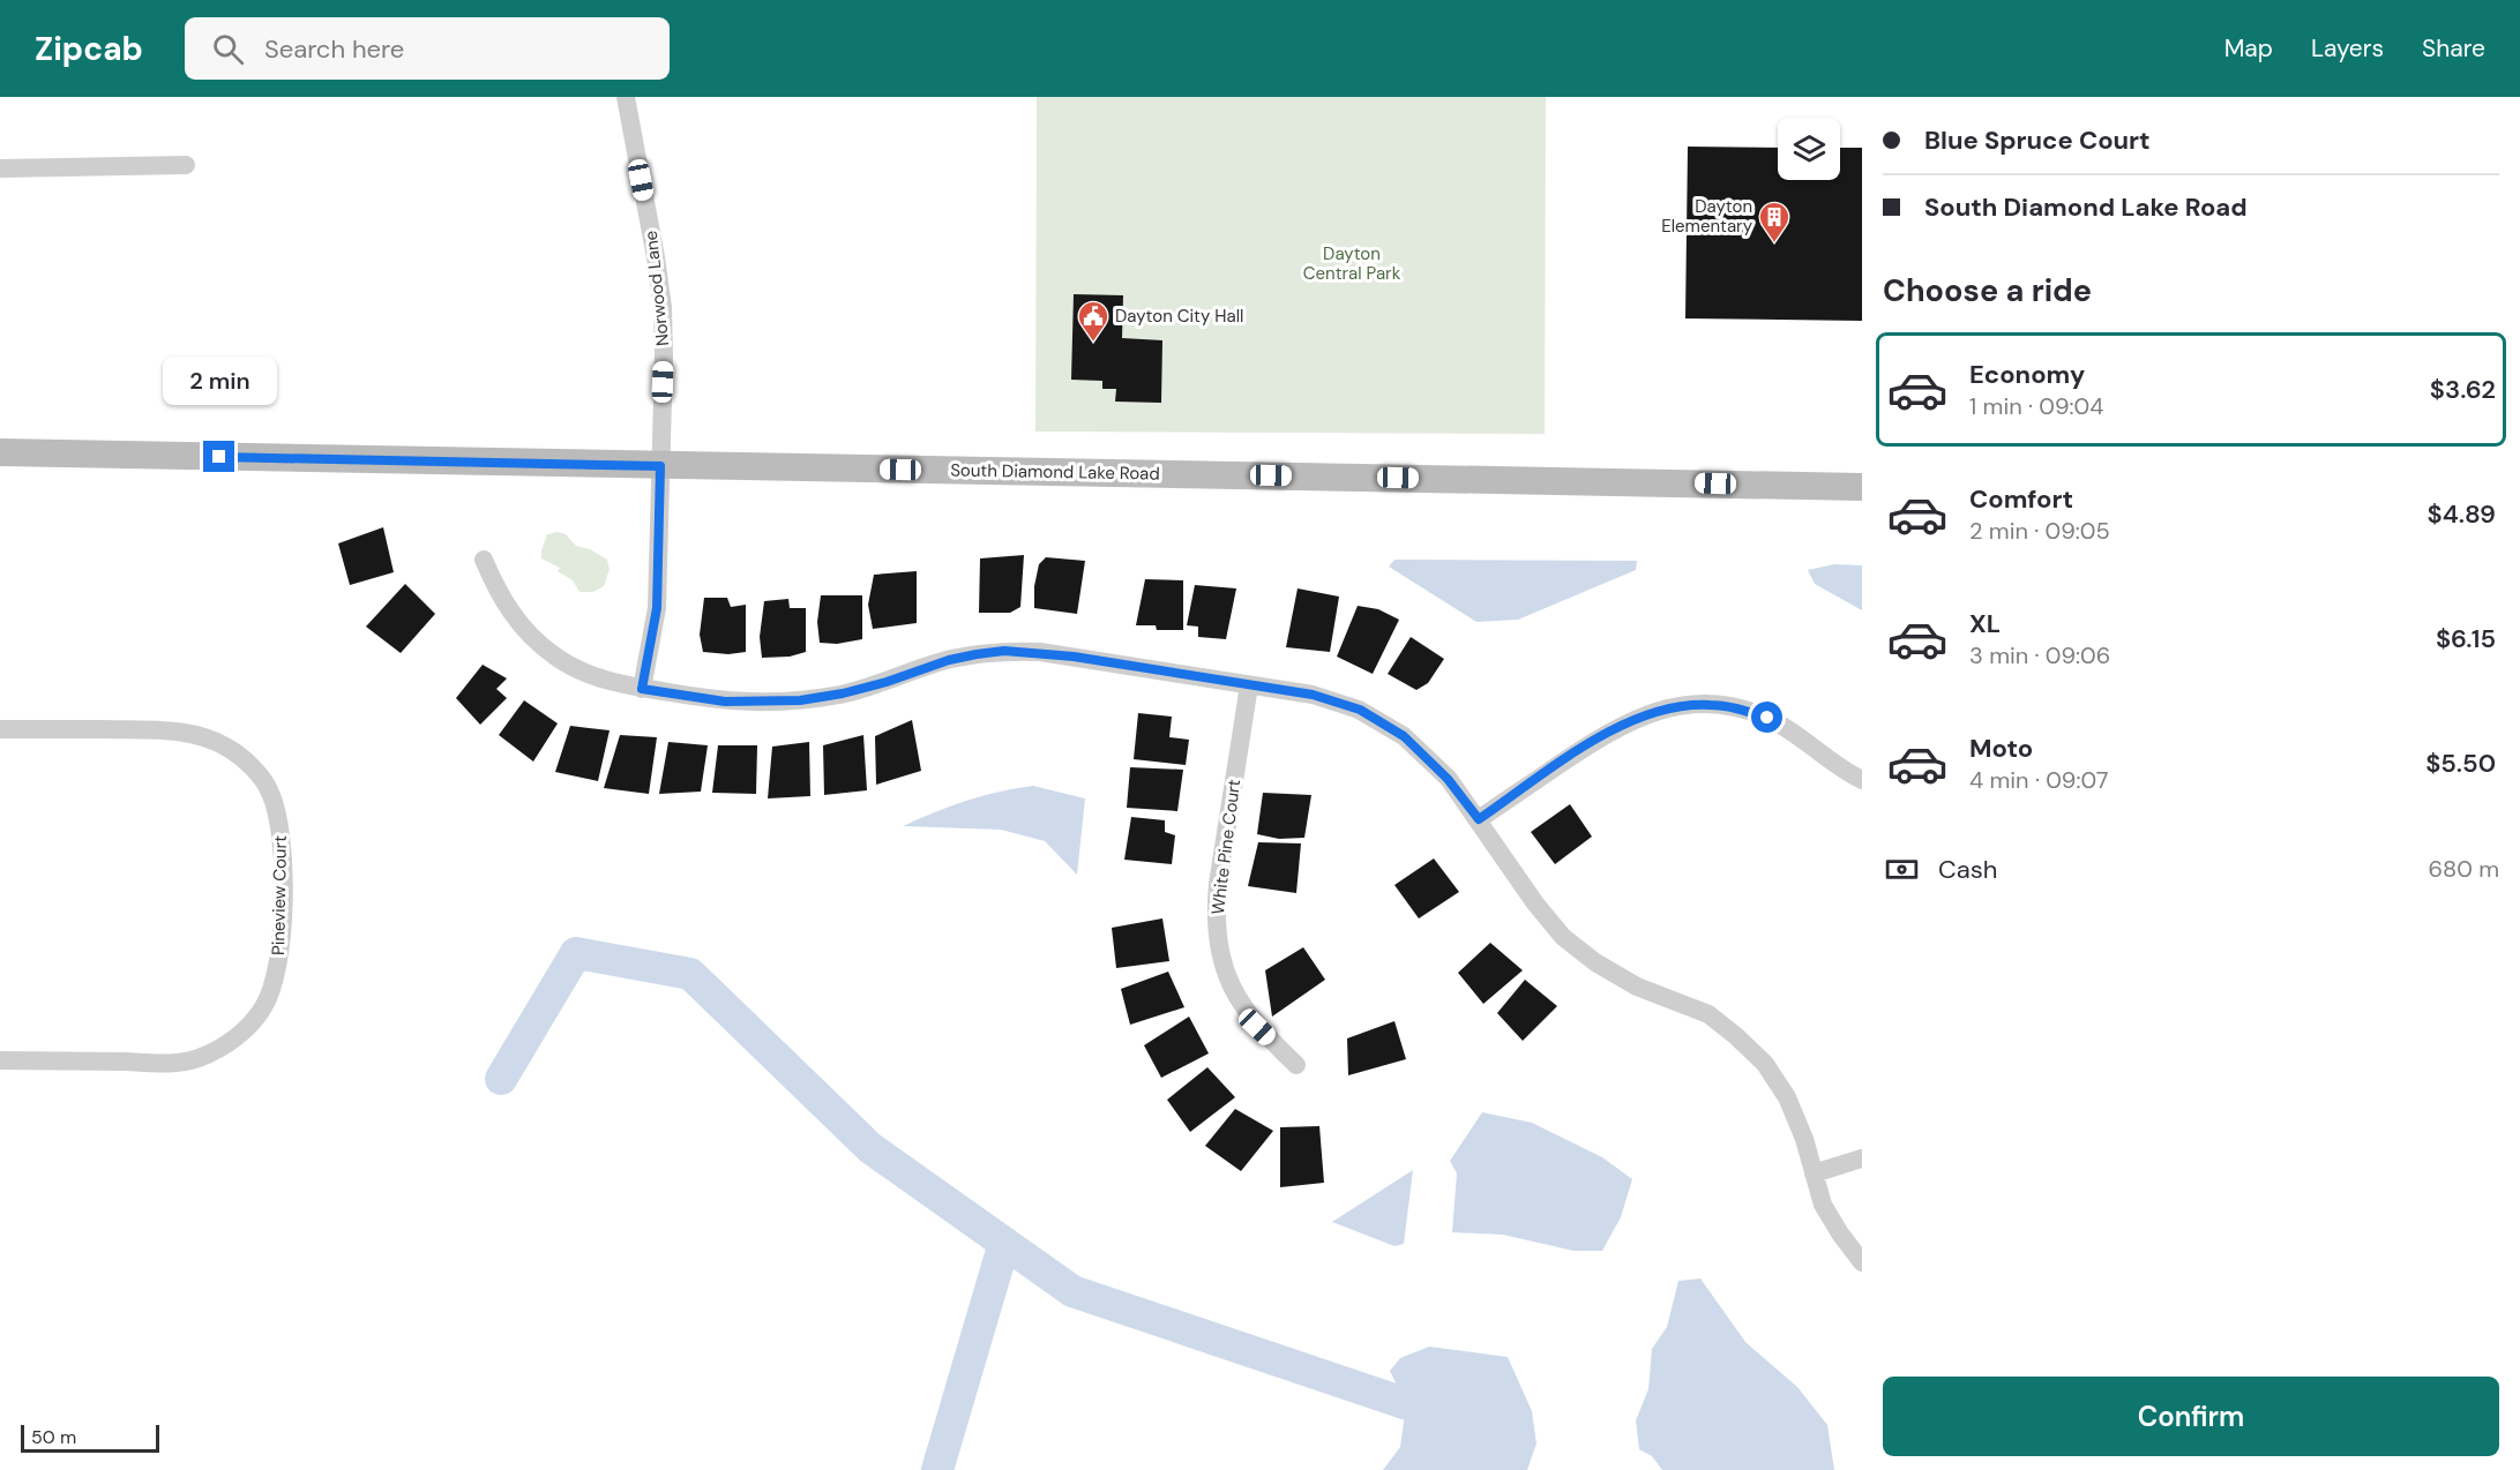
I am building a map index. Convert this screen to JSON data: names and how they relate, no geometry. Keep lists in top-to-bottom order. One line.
{"streets":{"street":["Norwood Lane","South Diamond Lake Road","White Pine Court","Pineview Court"]},"crossings":[["Norwood Lane","South Diamond Lake Road"]],"parks":["Dayton Central Park"],"places":{"building":["Dayton Elementary"],"public building":["Dayton City Hall"]},"scale_bar":"50 m","page":{"header":"Zipcab","search":"Search here","nav":["Map","Layers","Share"],"banner":["Blue Spruce Court","South Diamond Lake Road"],"heading":"Choose a ride","list":[{"name":"Economy","note":"1 min · 09:04","value":"$3.62"},{"name":"Comfort","note":"2 min · 09:05","value":"$4.89"},{"name":"XL","note":"3 min · 09:06","value":"$6.15"},{"name":"Moto","note":"4 min · 09:07","value":"$5.50"}],"bubble":"2 min","pay":["Cash","680 m"],"buttons":"Confirm","scale":"50 m"}}
